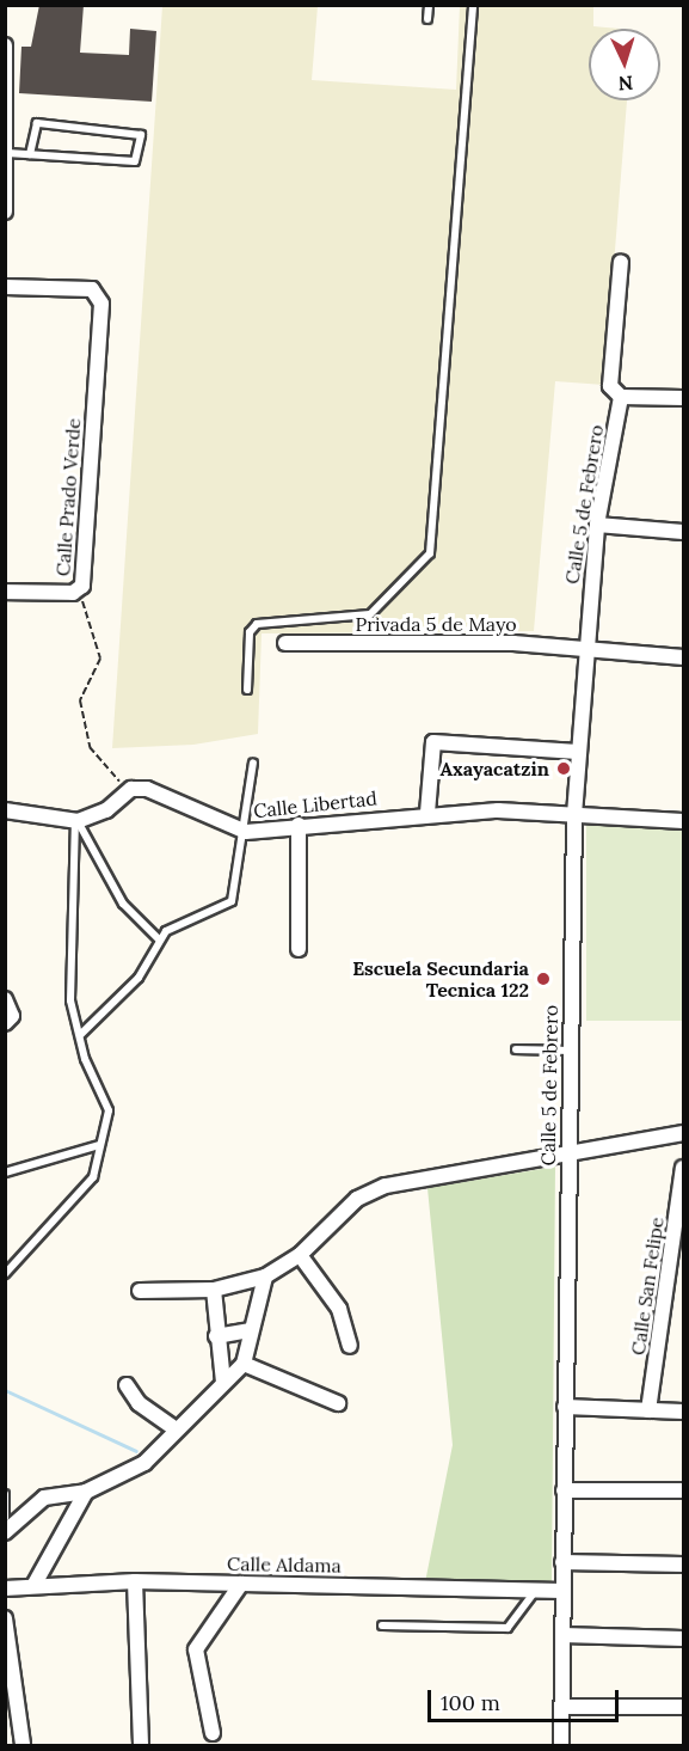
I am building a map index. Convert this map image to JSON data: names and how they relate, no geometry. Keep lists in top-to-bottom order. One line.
{"streets":{"street":["Calle Prado Verde","Calle 5 de Febrero","Privada 5 de Mayo","Calle Libertad","Calle San Felipe","Calle Aldama"]},"crossings":[["Calle 5 de Febrero","Privada 5 de Mayo"],["Calle 5 de Febrero","Calle Libertad"],["Calle 5 de Febrero","Calle Aldama"]],"places":["Axayacatzin","Escuela Secundaria Tecnica 122"],"scale_bar":"100 m","north":"bottom"}
